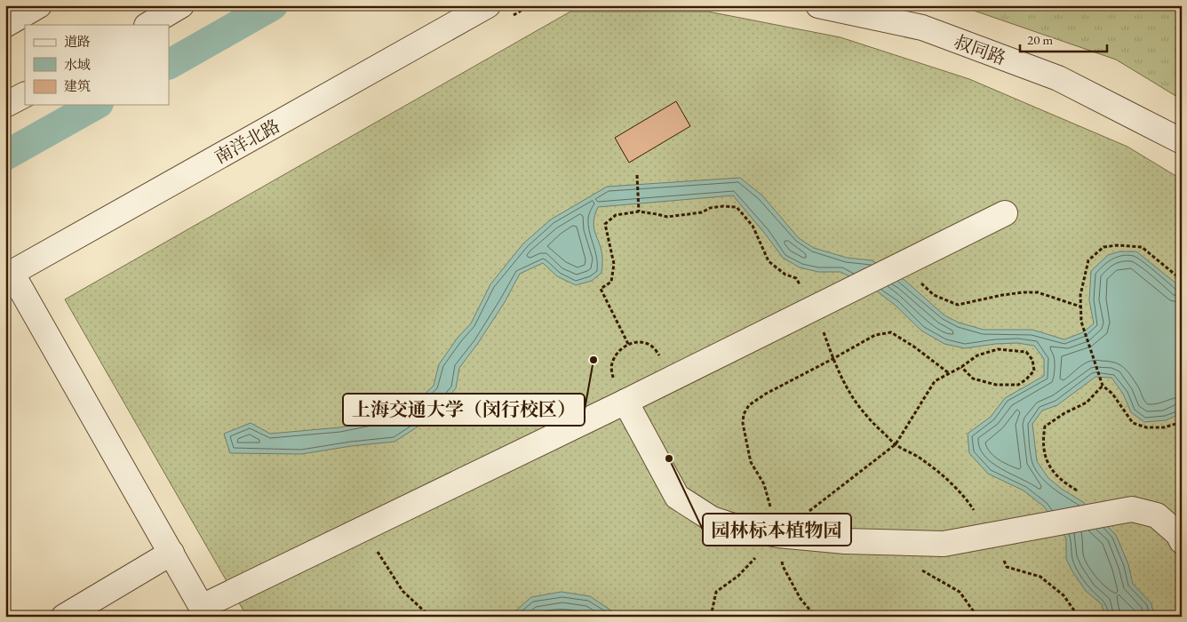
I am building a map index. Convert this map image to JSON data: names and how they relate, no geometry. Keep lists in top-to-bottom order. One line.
{"streets":{"street":["叔同路","南洋北路"]},"places":["上海交通大学（闵行校区）","园林标本植物园"],"legend":["道路","水域","建筑"],"scale_bar":"20 m"}
